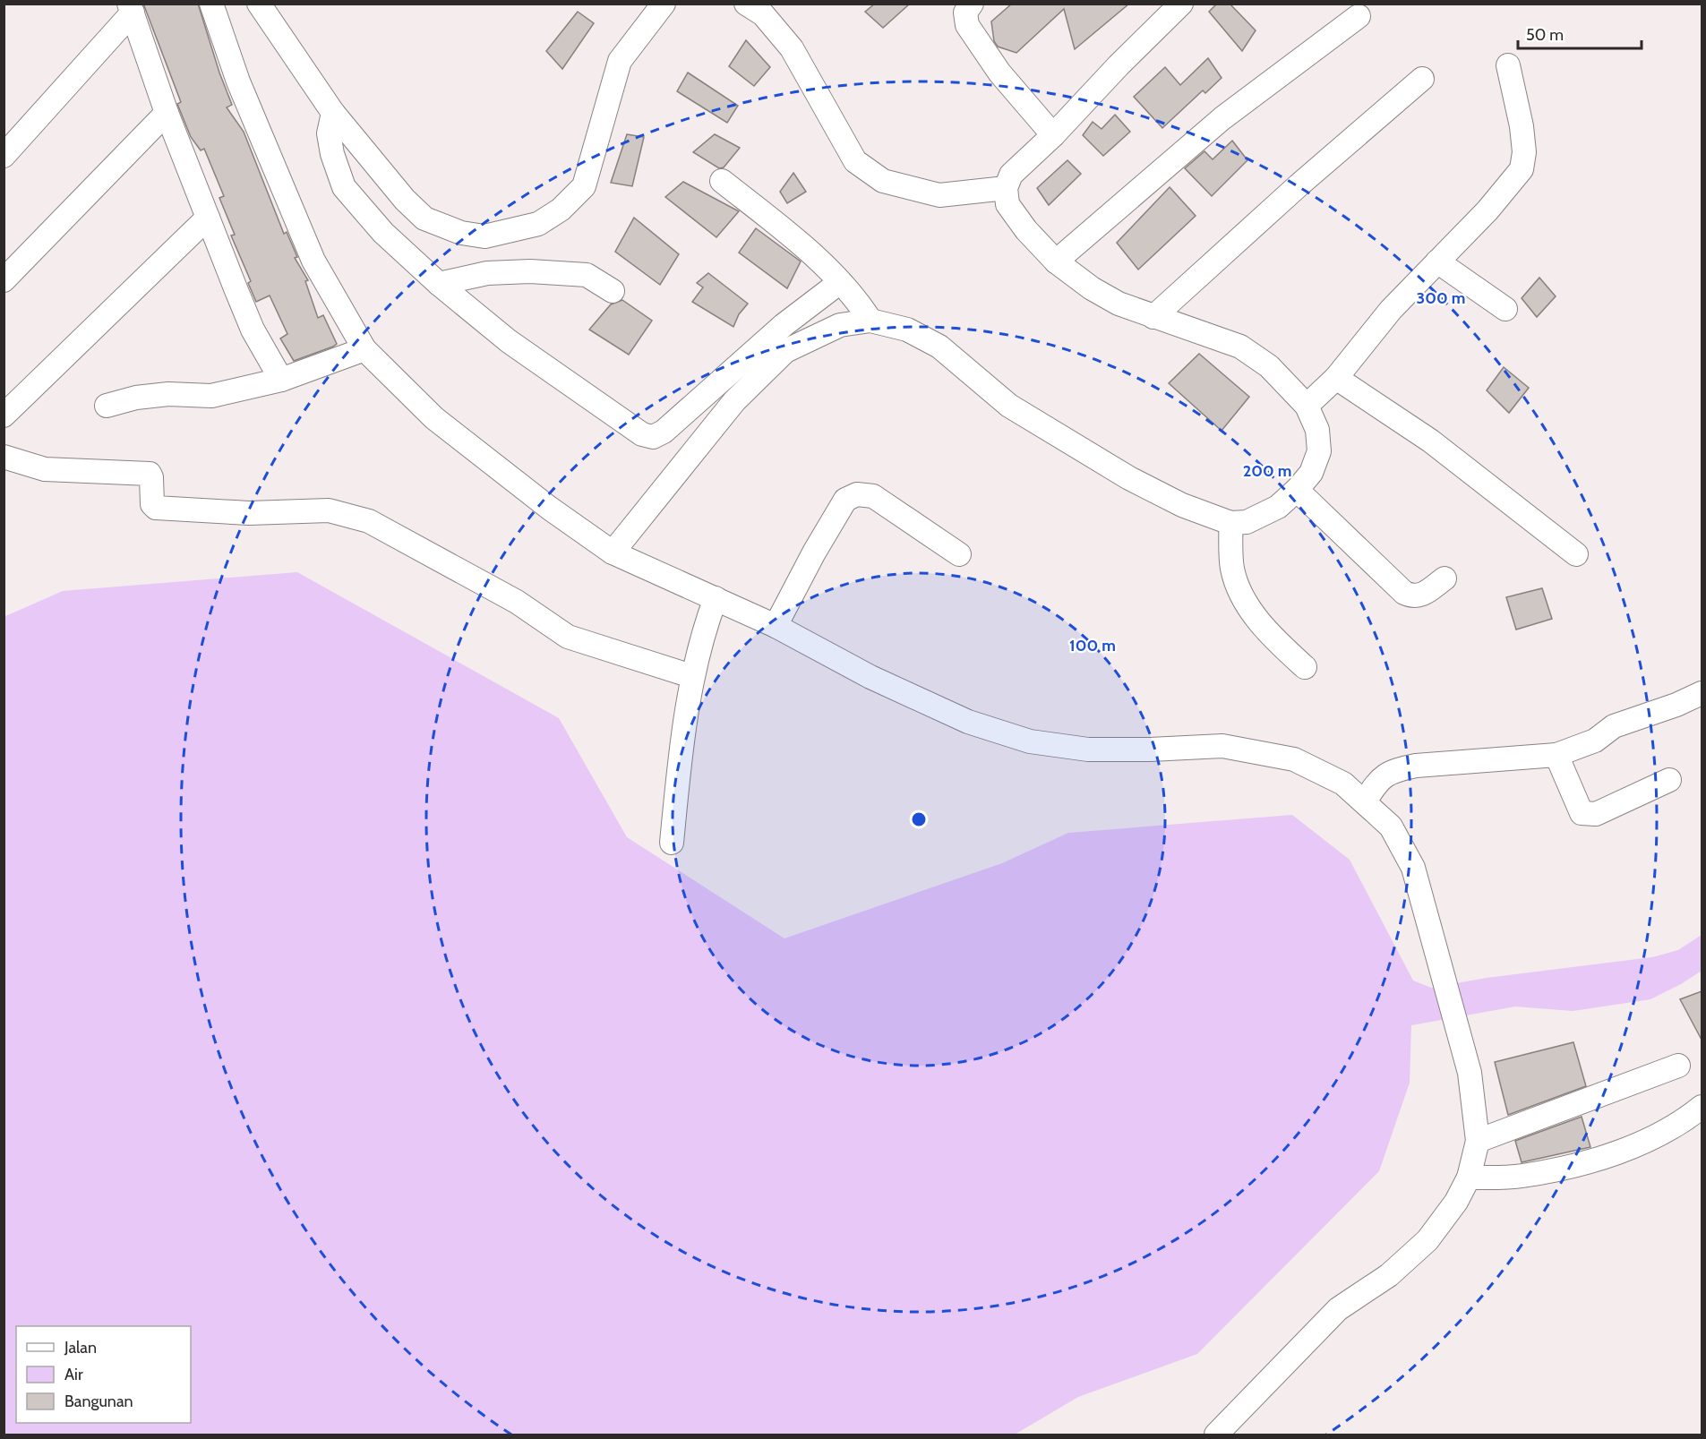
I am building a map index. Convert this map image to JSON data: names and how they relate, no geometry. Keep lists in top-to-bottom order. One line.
{"legend":["Jalan","Air","Bangunan"],"scale_bar":"50 m","rings":["300 m","200 m","100 m"]}
